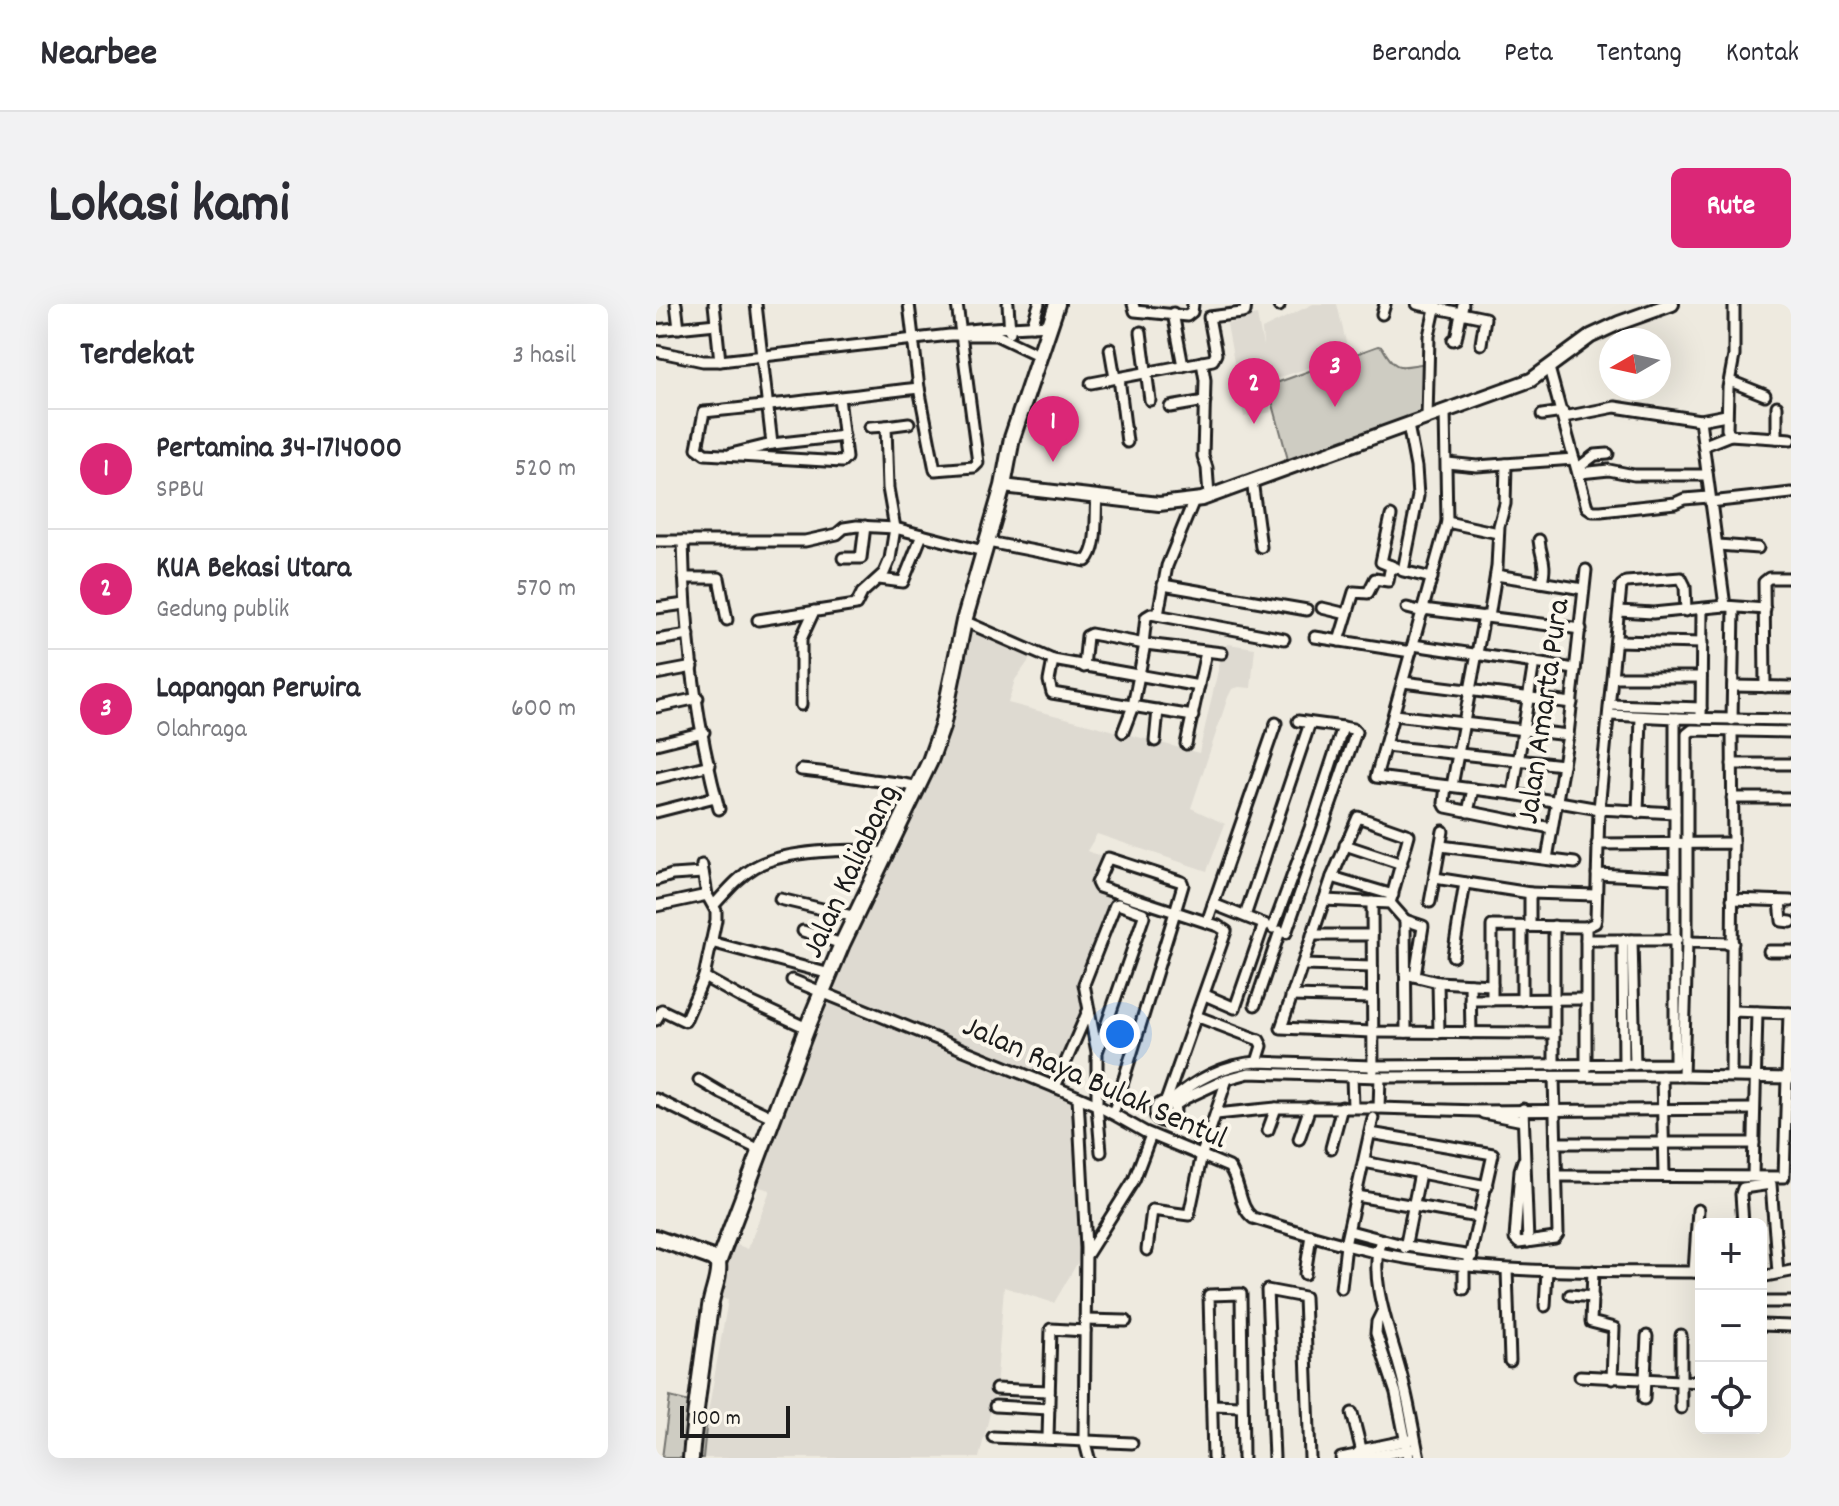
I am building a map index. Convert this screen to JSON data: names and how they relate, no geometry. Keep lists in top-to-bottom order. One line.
{"streets":{"main road":["Jalan Kaliabang"],"street":["Jalan Amarta Pura","Jalan Raya Bulak Sentul"]},"crossings":[["Jalan Kaliabang","Jalan Raya Bulak Sentul"]],"scale_bar":"100 m","north":"left","page":{"header":"Nearbee","nav":["Beranda","Peta","Tentang","Kontak"],"title":"Lokasi kami","buttons":"Rute","heading":["Terdekat","3 hasil"],"pins":["3","2","1"],"list":[{"mark":"1","name":"Pertamina 34-1714000","note":"SPBU","value":"520 m"},{"mark":"2","name":"KUA Bekasi Utara","note":"Gedung publik","value":"570 m"},{"mark":"3","name":"Lapangan Perwira","note":"Olahraga","value":"600 m"}],"map_buttons":["+","−"],"scale":"100 m"}}
